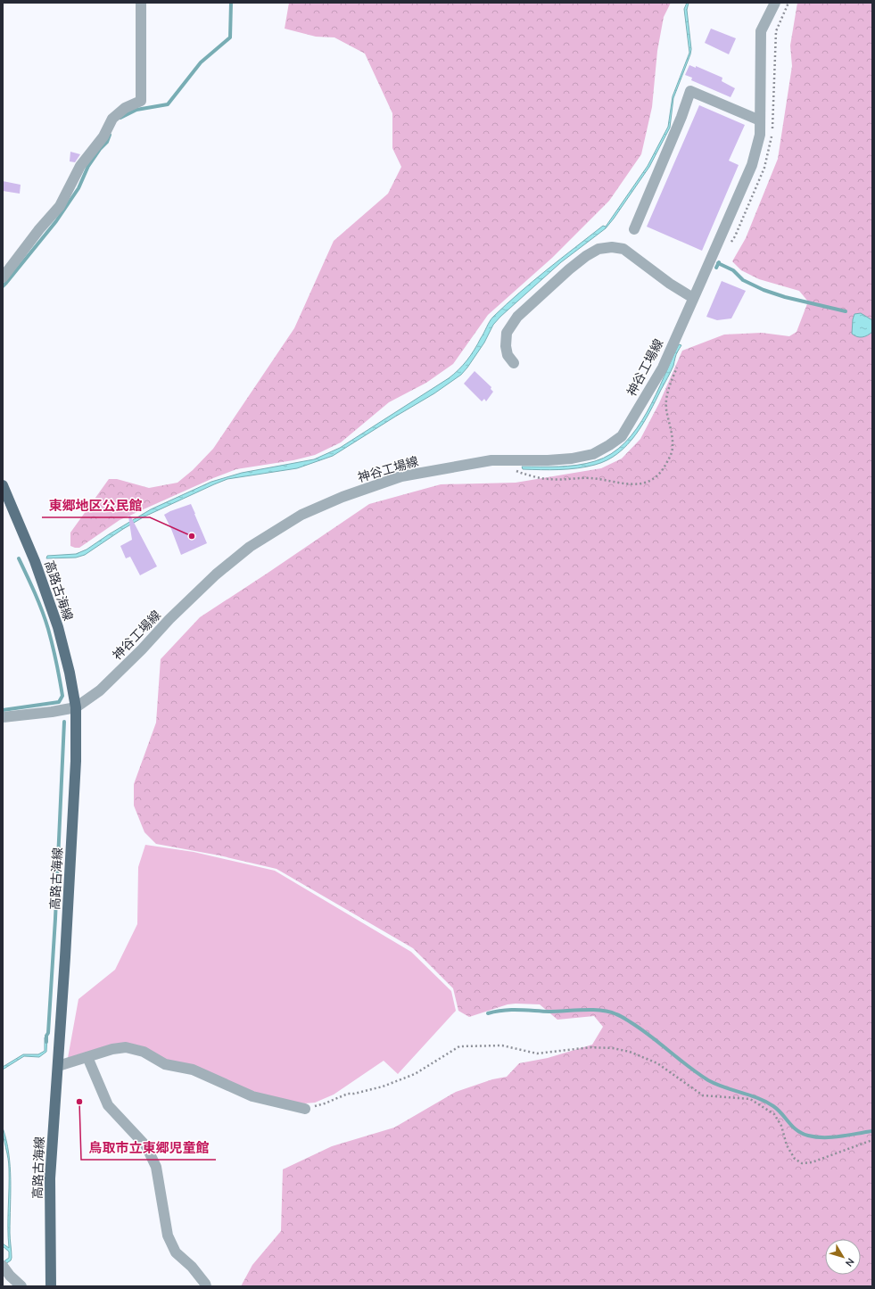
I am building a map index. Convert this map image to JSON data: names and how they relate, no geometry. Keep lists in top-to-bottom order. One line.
{"streets":{"main road":["高路古海線"],"street":["神谷工場線"]},"crossings":[["神谷工場線","高路古海線"]],"places":["東郷地区公民館","鳥取市立東郷児童館"],"north":"bottom right"}
